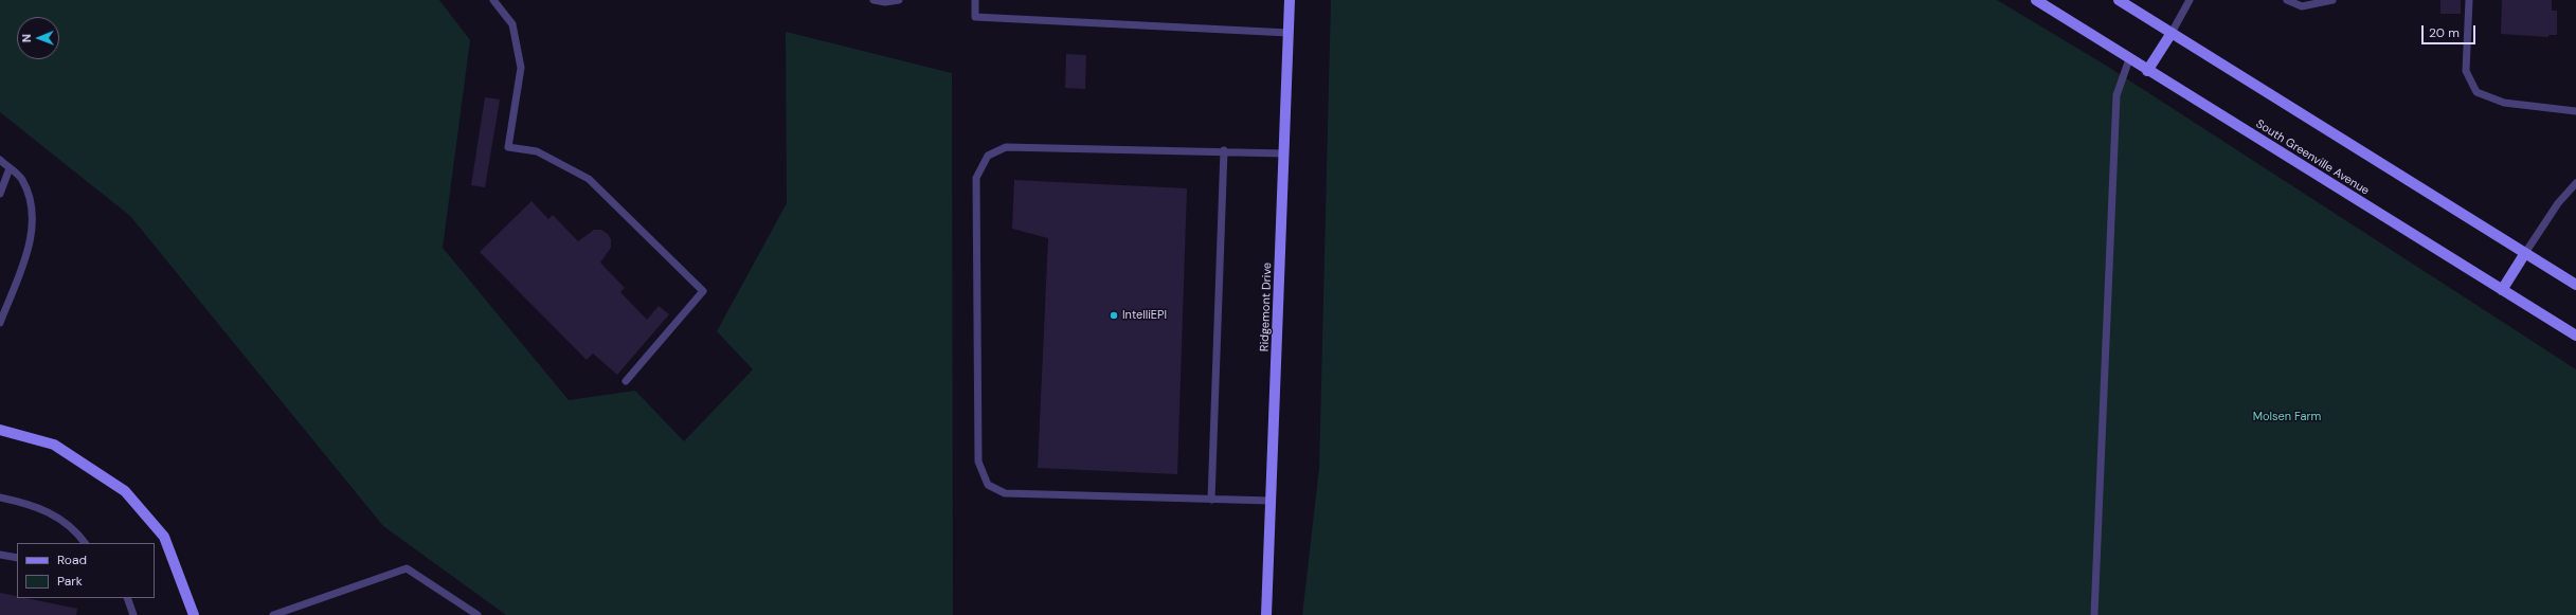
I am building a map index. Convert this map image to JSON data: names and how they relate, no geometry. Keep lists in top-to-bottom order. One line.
{"streets":{"main road":["South Greenville Avenue","Ridgemont Drive"]},"parks":["Molsen Farm"],"places":["IntelliEPI"],"legend":["Road","Park"],"scale_bar":"20 m","north":"left"}
